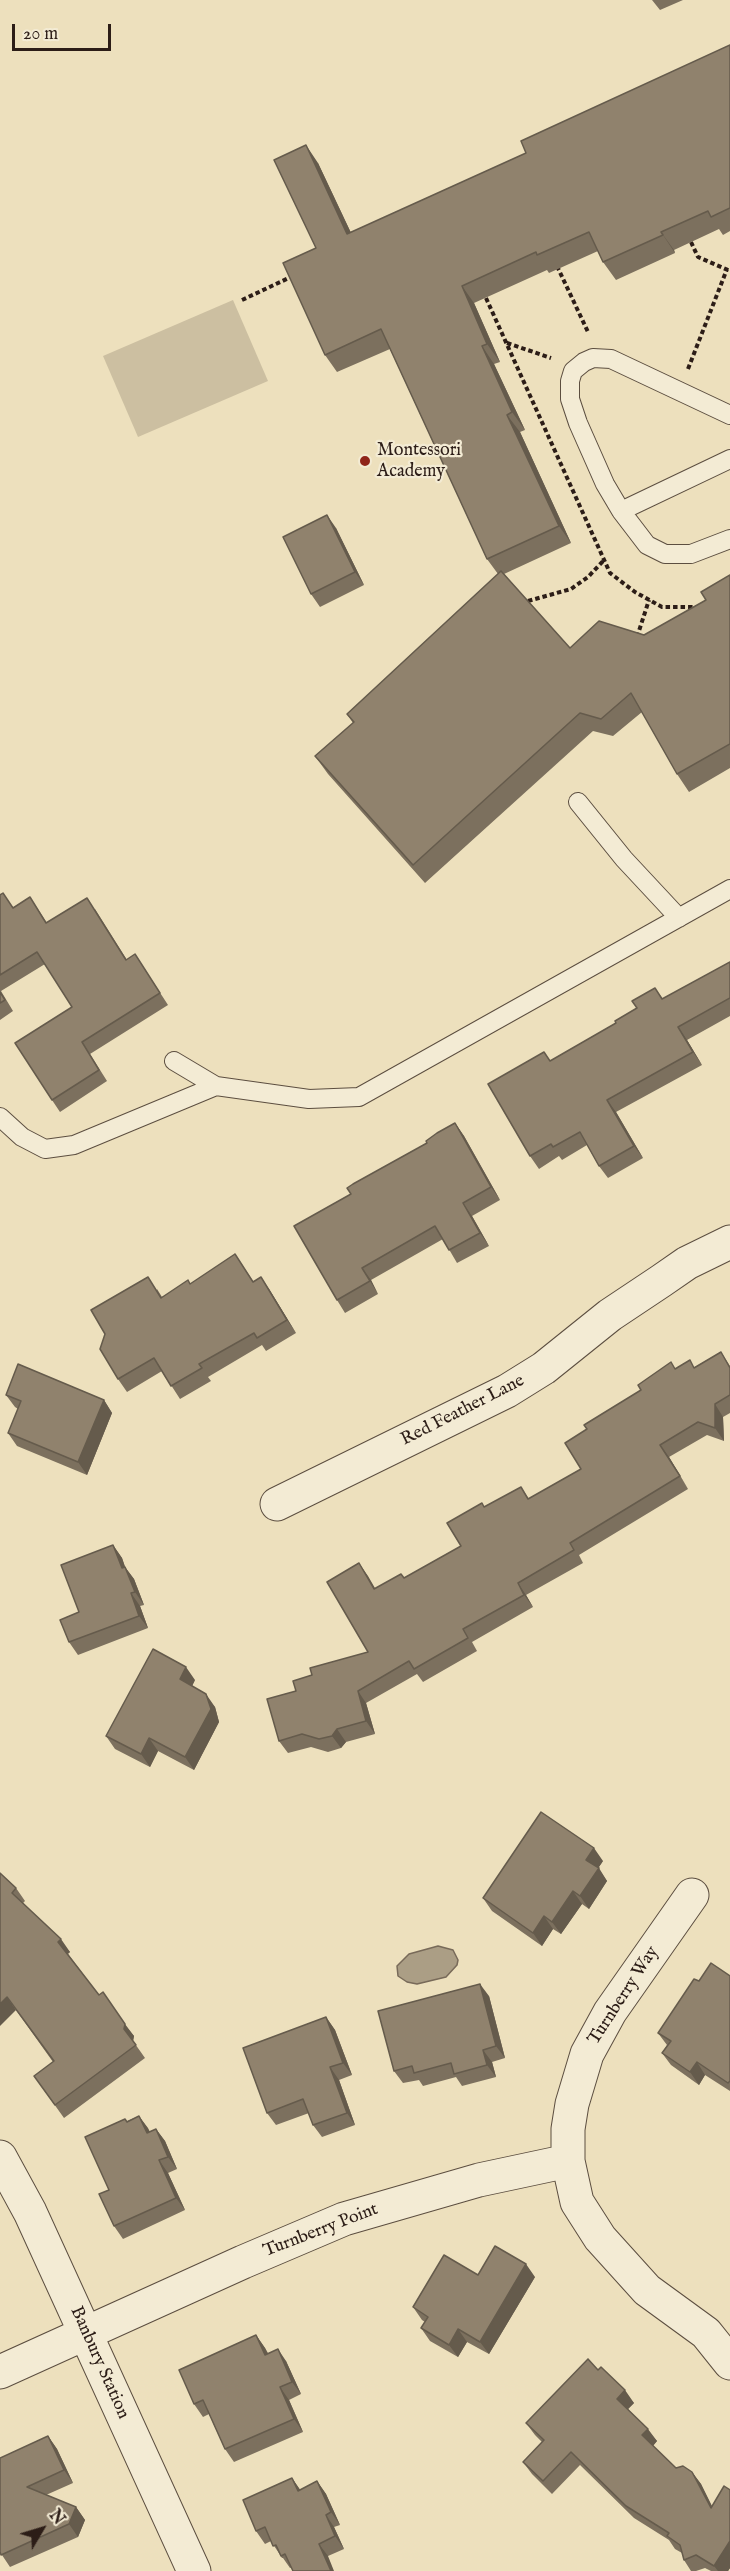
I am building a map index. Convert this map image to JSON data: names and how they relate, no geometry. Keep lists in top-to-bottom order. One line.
{"streets":{"street":["Red Feather Lane","Turnberry Way","Turnberry Point","Banbury Station"]},"crossings":[["Turnberry Way","Turnberry Point"],["Turnberry Point","Banbury Station"]],"places":["Montessori Academy"],"scale_bar":"20 m","north":"top right"}
